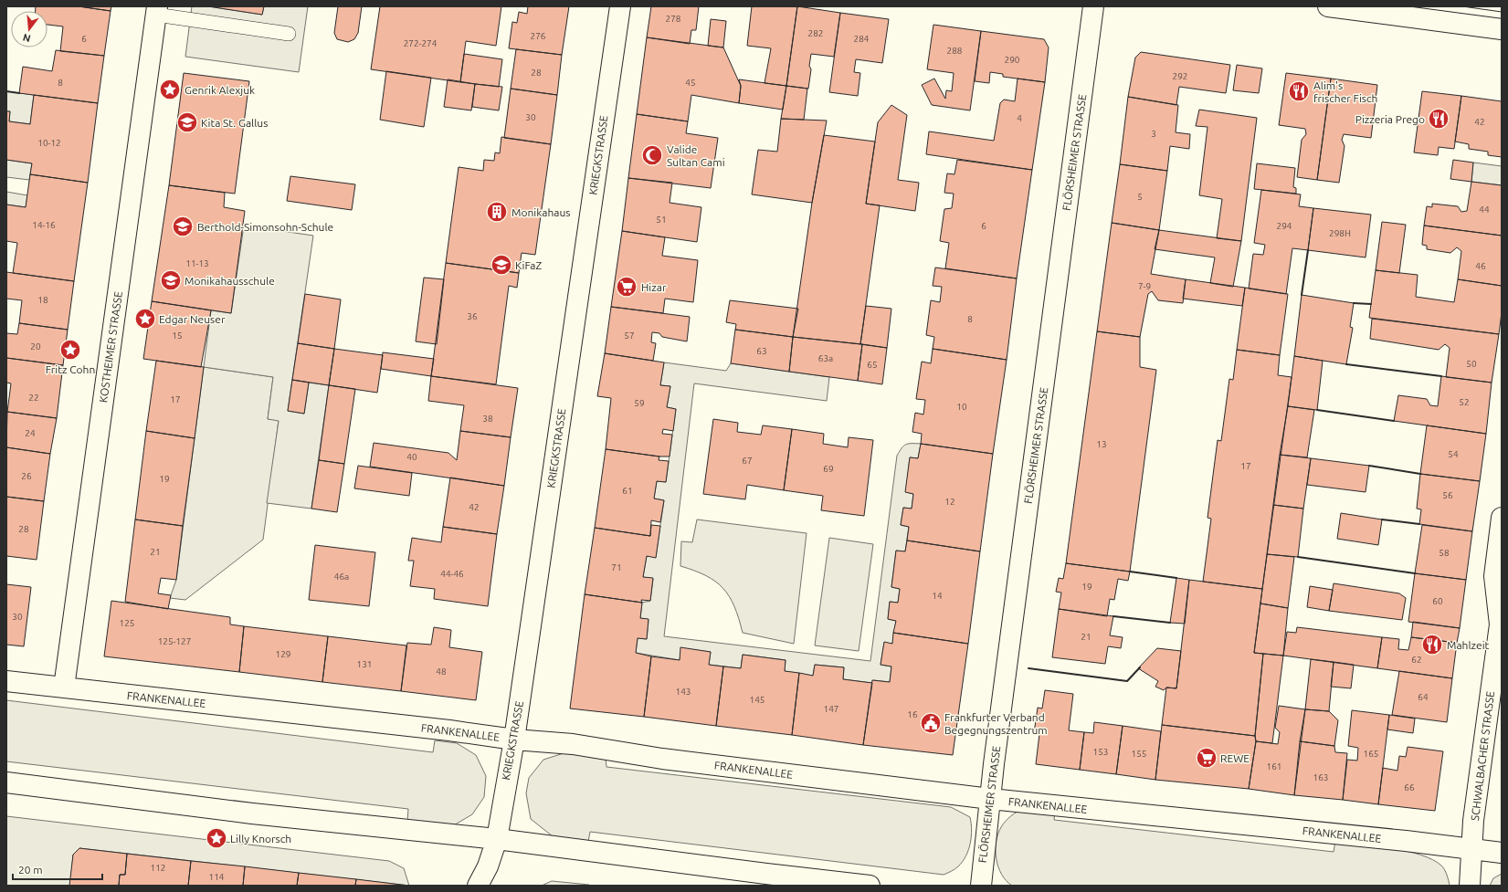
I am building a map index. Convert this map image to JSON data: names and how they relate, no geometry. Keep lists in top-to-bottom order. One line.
{"streets":{"street":["FLÖRSHEIMER STRASSE","KRIEGKSTRASSE","KOSTHEIMER STRASSE","FRANKENALLEE","SCHWALBACHER STRASSE"]},"crossings":[["FLÖRSHEIMER STRASSE","FRANKENALLEE"],["KRIEGKSTRASSE","FRANKENALLEE"],["KOSTHEIMER STRASSE","FRANKENALLEE"],["FRANKENALLEE","SCHWALBACHER STRASSE"]],"places":{"place":["Genrik Alexjuk","Edgar Neuser","Fritz Cohn","Lilly Knorsch"],"restaurant":["Alim's frischer Fisch","Pizzeria Prego","Mahlzeit"],"school or university":["Kita St. Gallus","Berthold-Simonsohn-Schule","KiFaZ","Monikahausschule"],"mosque":["Valide Sultan Cami"],"building":["Monikahaus"],"supermarket":["Hizar","REWE"],"public building":["Frankfurter Verband Begegnungszentrum"]},"house_numbers":["278","282","276","6","284","272-274","288","290","28","292","8","45","30","4","42","3","10-12","5","44","51","14-16","6","294","298H","11-13","46","7-9","18","36","8","15","57","20","63","63a","50","65","22","17","52","59","10","38","24","13","54","40","67","17","69","26","19","61","56","12","42","28","21","58","71","44-46","46a","19","14","60","30","125","21","125-127","129","62","131","48","143","64","145","147","16","153","155","165","161","163","66","112","114"],"scale_bar":"20 m","north":"bottom"}
